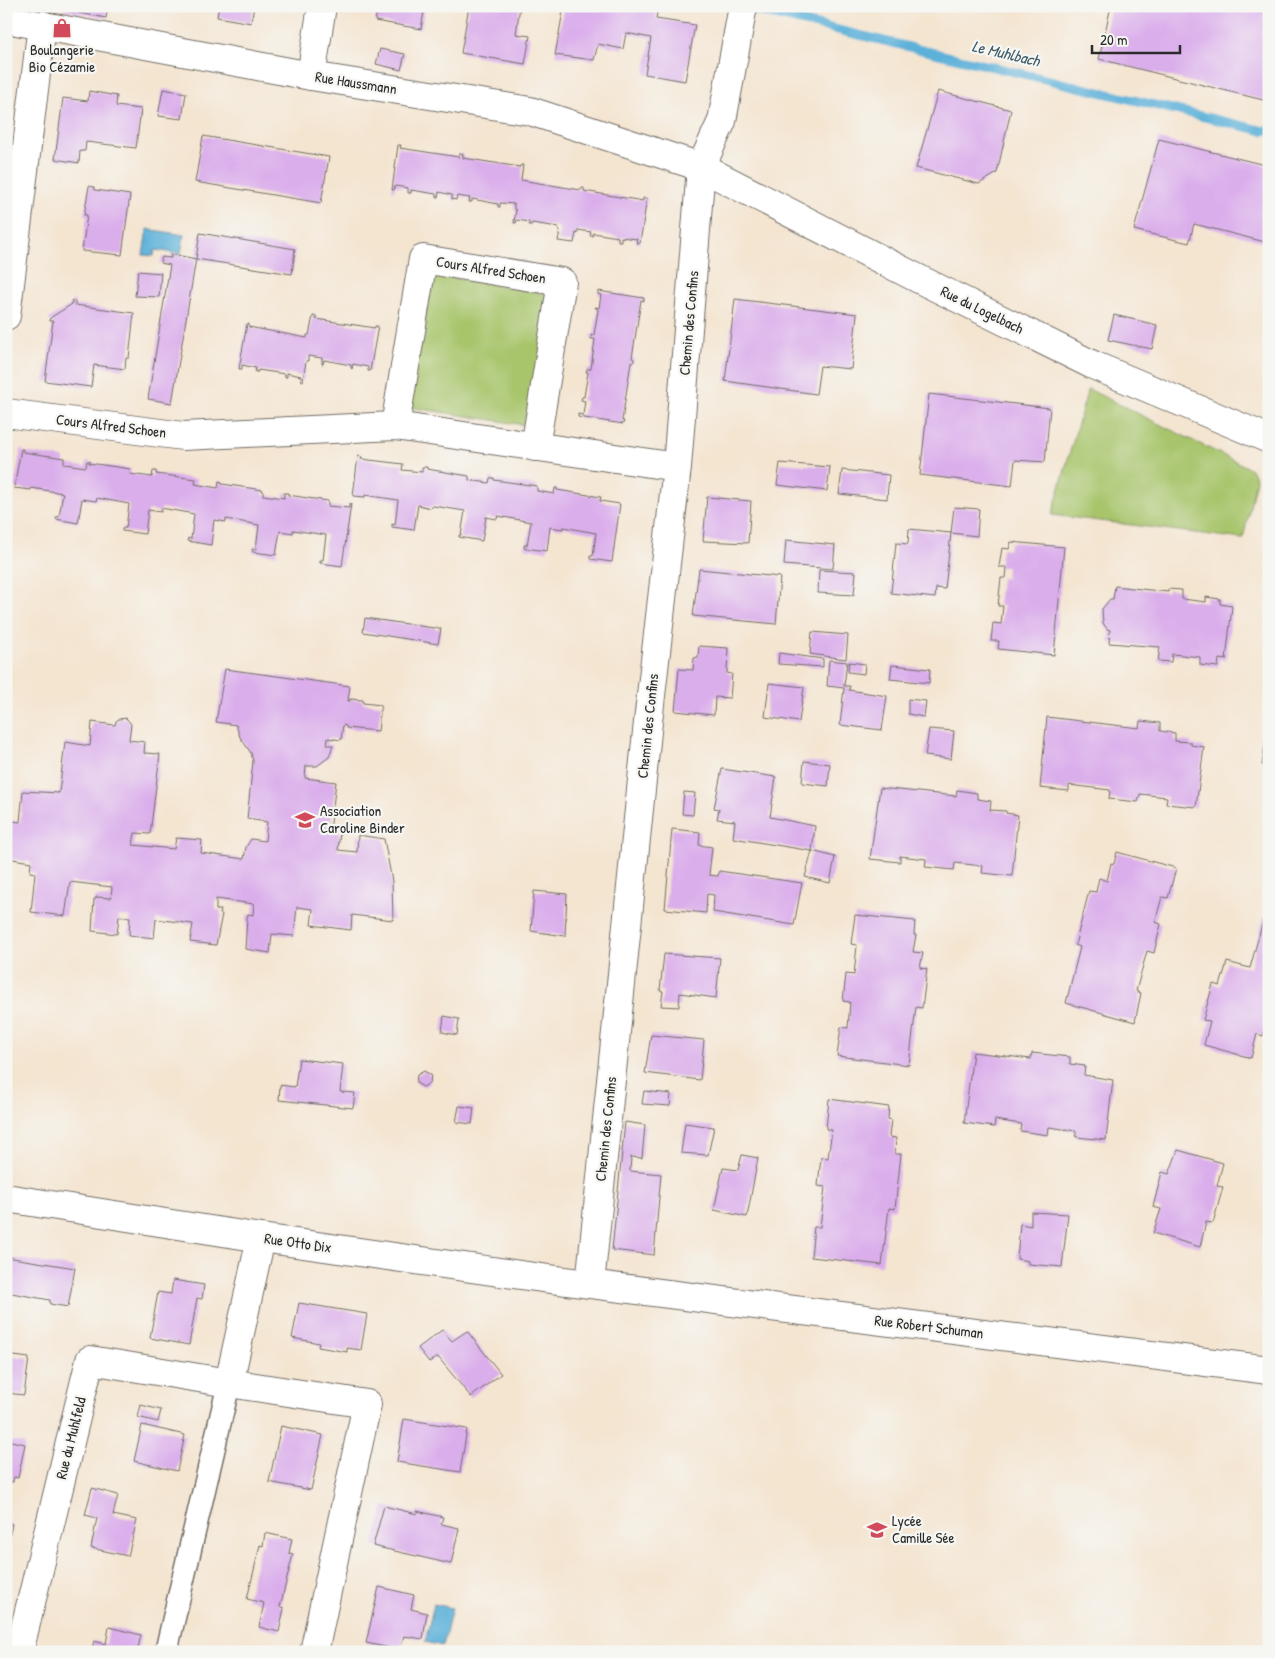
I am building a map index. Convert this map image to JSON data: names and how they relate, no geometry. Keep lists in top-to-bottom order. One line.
{"streets":{"street":["Rue Haussmann","Cours Alfred Schoen","Rue du Logelbach","Chemin des Confins","Rue Otto Dix","Rue Robert Schuman","Rue du Muhlfeld"]},"crossings":[["Rue Haussmann","Rue du Logelbach"],["Rue Haussmann","Chemin des Confins"],["Cours Alfred Schoen","Chemin des Confins"],["Rue du Logelbach","Chemin des Confins"],["Chemin des Confins","Rue Otto Dix"],["Chemin des Confins","Rue Robert Schuman"],["Rue Otto Dix","Rue Robert Schuman"]],"water":["Le Muhlbach"],"places":{"shop":["Boulangerie Bio Cézamie"],"school or university":["Association Caroline Binder","Lycée Camille Sée"]},"scale_bar":"20 m"}
